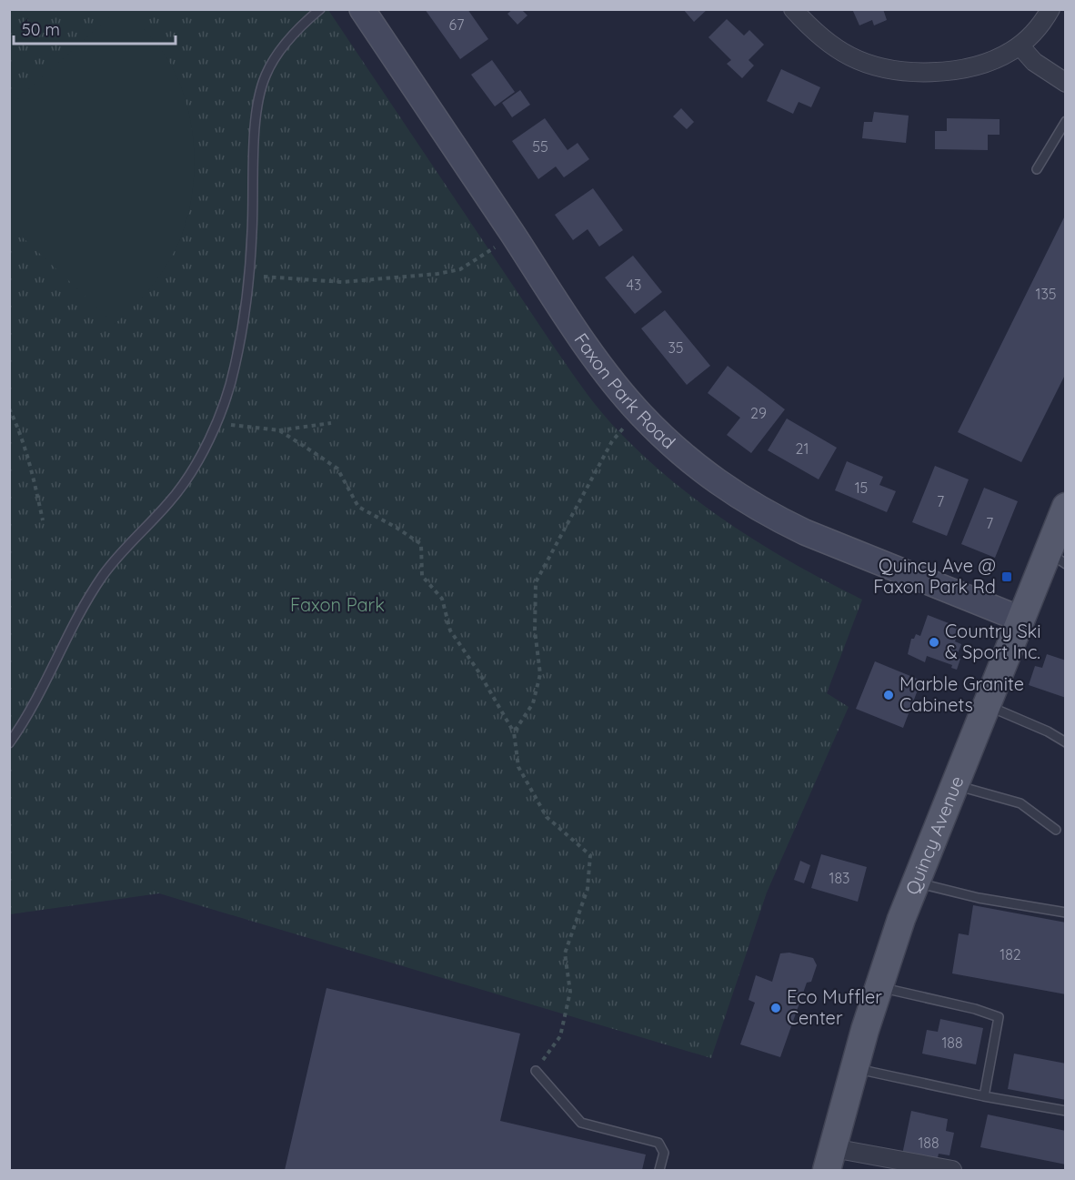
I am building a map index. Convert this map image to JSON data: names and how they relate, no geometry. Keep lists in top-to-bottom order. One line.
{"streets":{"main road":["Quincy Avenue"],"street":["Faxon Park Road"]},"crossings":[["Faxon Park Road","Quincy Avenue"]],"parks":["Faxon Park"],"places":{"transit":["Quincy Ave @ Faxon Park Rd"],"other":["Country Ski & Sport Inc.","Marble Granite Cabinets","Eco Muffler Center"]},"house_numbers":["67","55","43","135","35","29","21","15","7","7","183","182","188","188"],"scale_bar":"50 m"}
